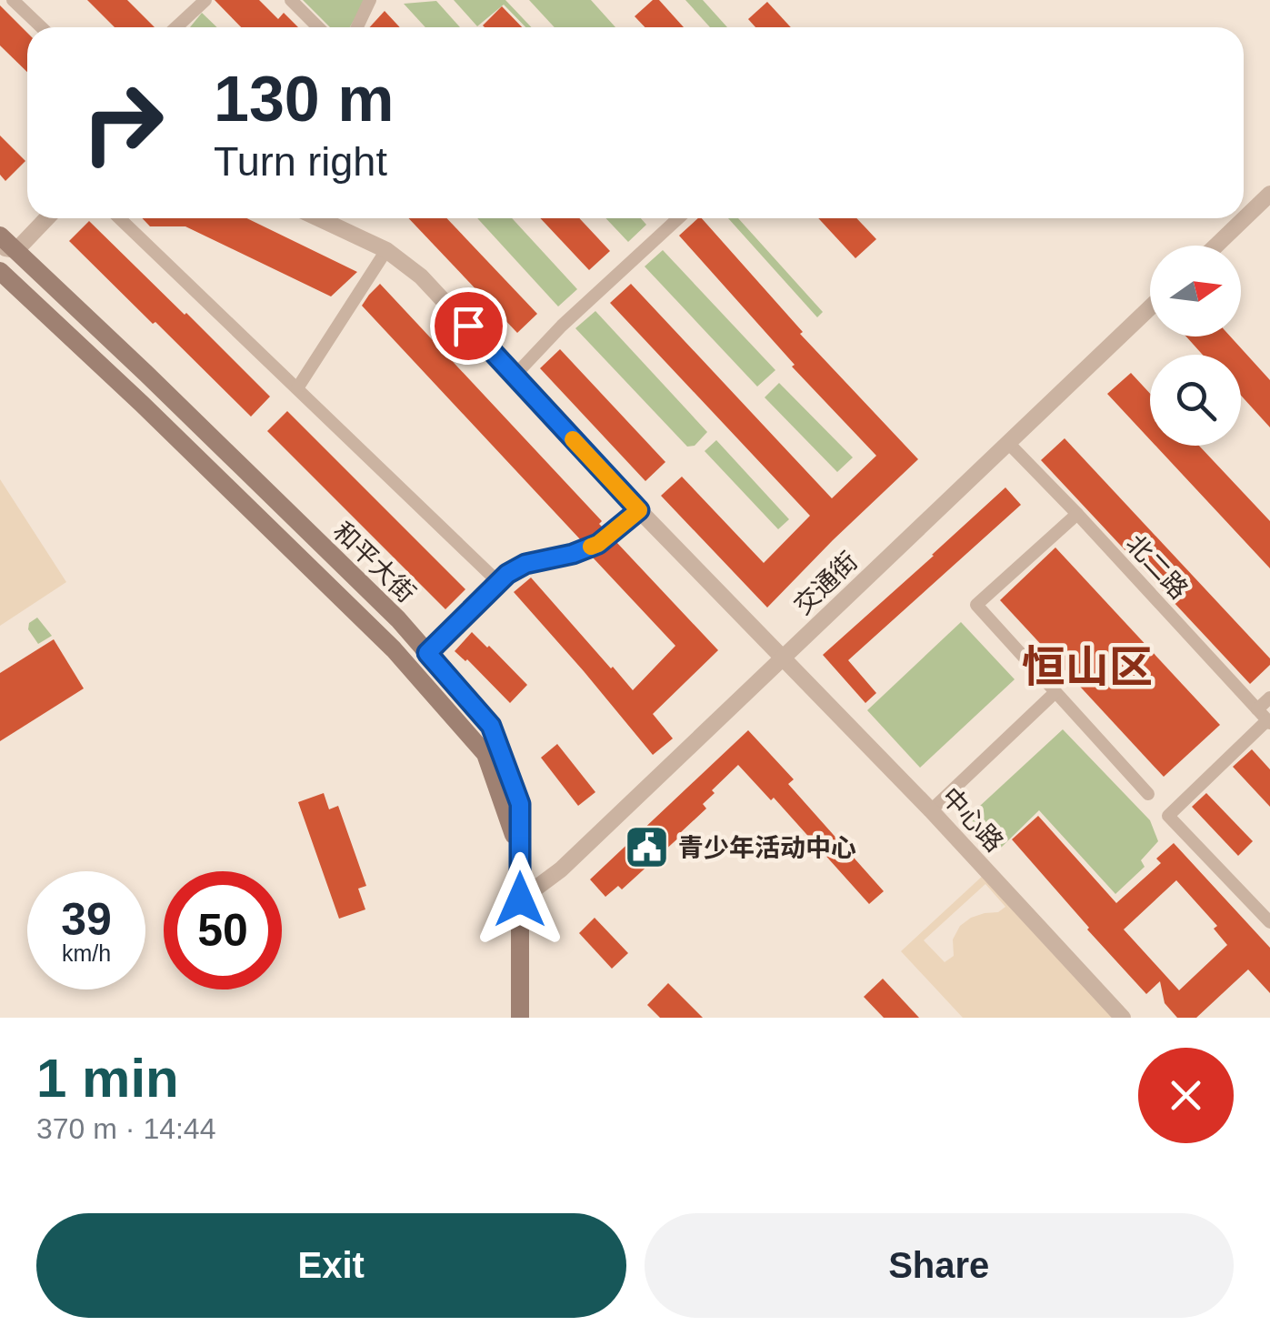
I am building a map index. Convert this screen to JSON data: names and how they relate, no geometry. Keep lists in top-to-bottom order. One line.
{"streets":{"main road":["和平大街"],"street":["北二路","交通街","中心路"]},"crossings":[["和平大街","交通街"],["北二路","交通街"],["交通街","中心路"]],"districts":["恒山区"],"places":{"public building":["青少年活动中心"]},"north":"right","page":{"turn":["130 m","Turn right"],"speed":"39 km/h","limit":"50","heading":["1 min","370 m · 14:44"],"buttons":["Exit","Share"]}}
